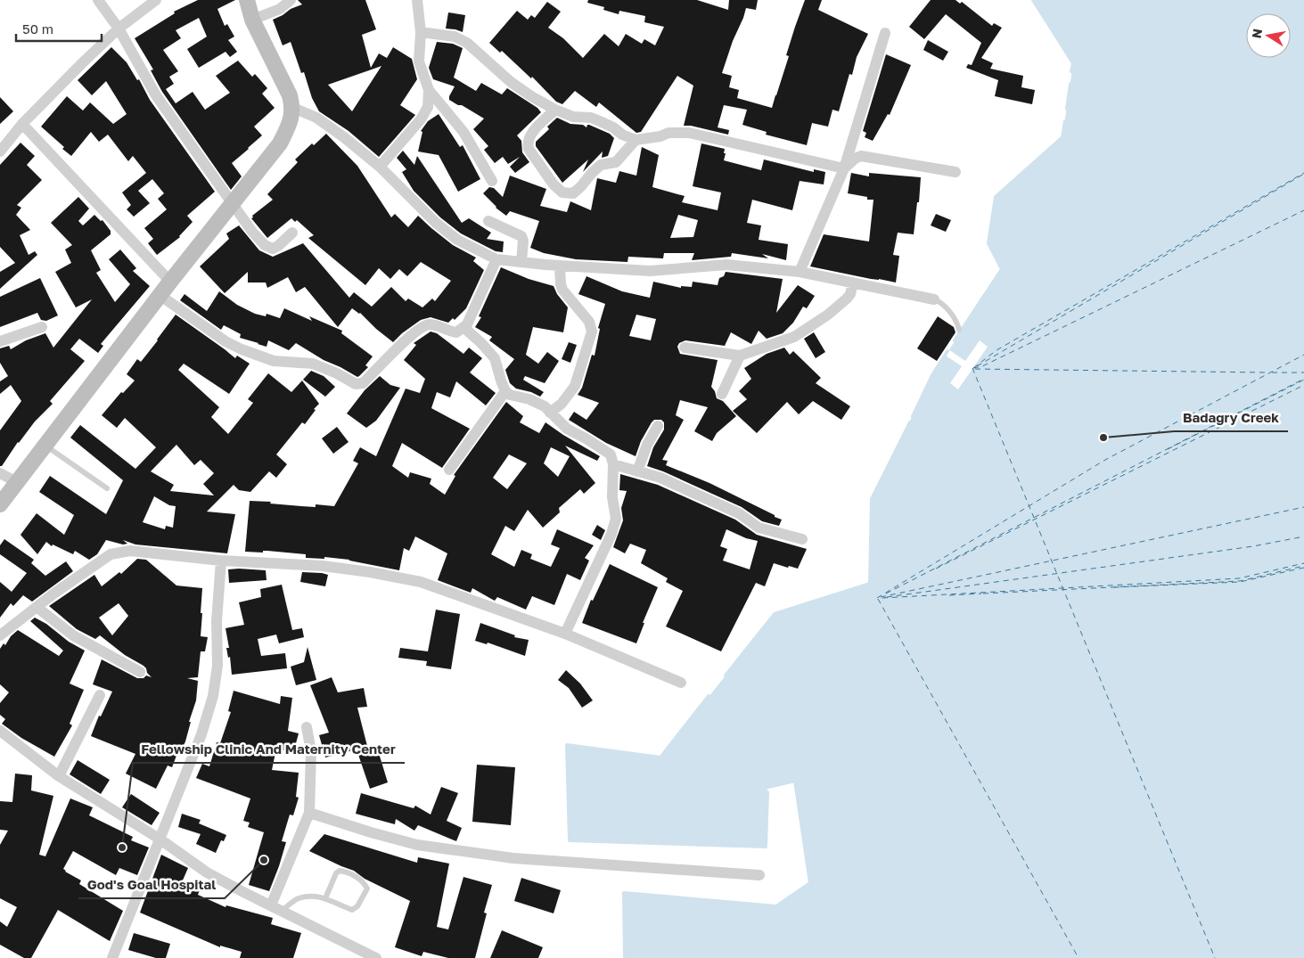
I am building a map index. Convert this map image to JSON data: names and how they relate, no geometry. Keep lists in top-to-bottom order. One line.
{"places":["Badagry Creek","Fellowship Clinic And Maternity Center","God's Goal Hospital"],"scale_bar":"50 m","north":"left"}
